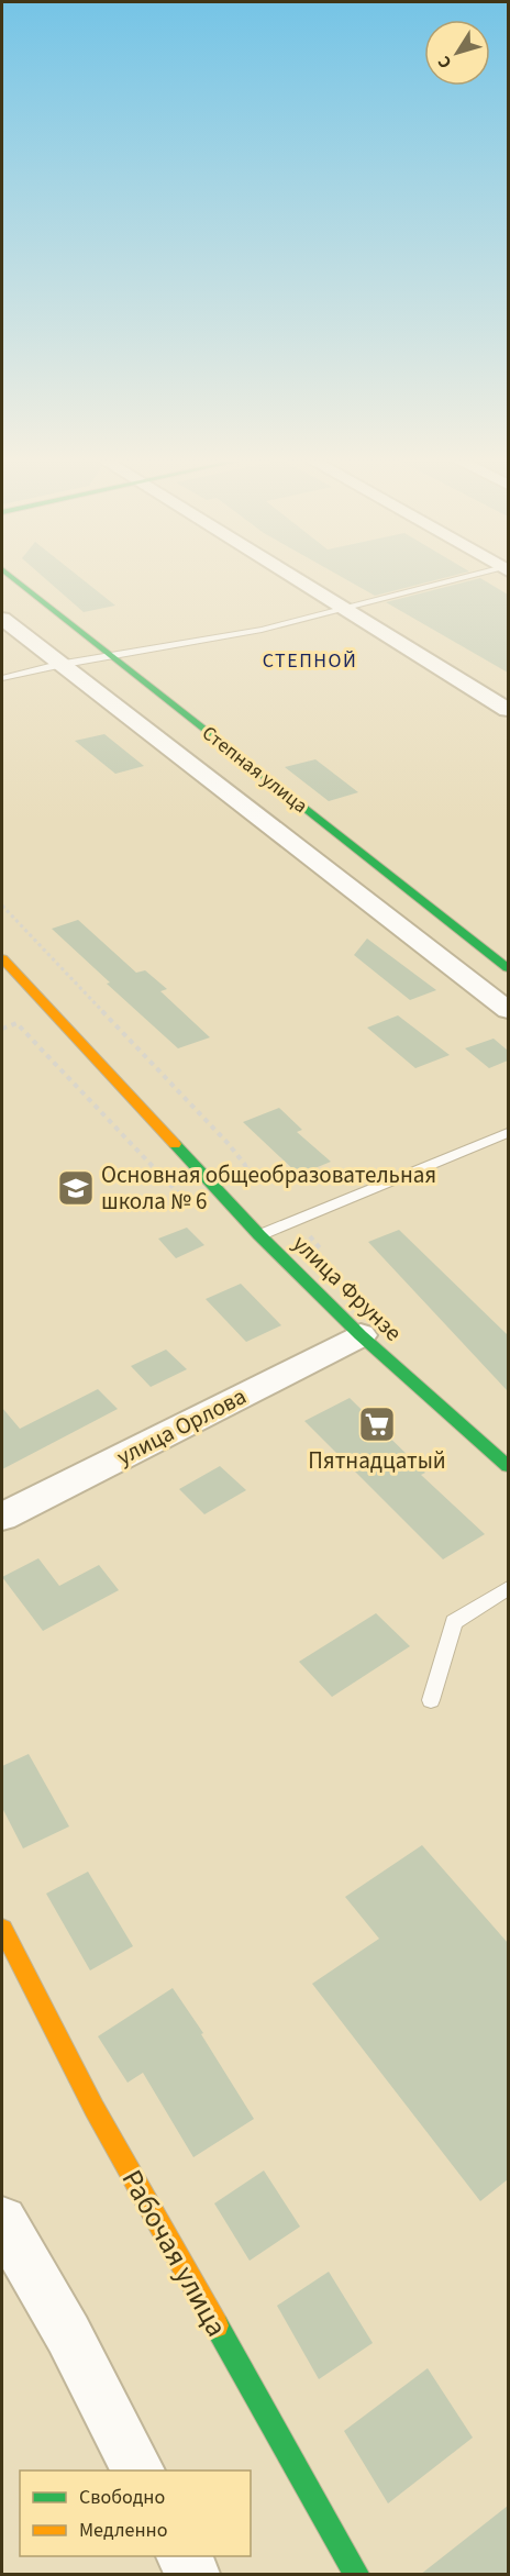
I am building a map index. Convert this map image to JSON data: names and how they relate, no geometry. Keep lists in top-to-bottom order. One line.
{"streets":{"street":["Степная улица","улица Фрунзе","улица Орлова","Рабочая улица"]},"crossings":[["улица Фрунзе","улица Орлова"]],"districts":["СТЕПНОЙ"],"places":{"school or university":["Основная общеобразовательная школа № 6"],"supermarket":["Пятнадцатый"]},"legend":["Свободно","Медленно"],"north":"bottom left"}
